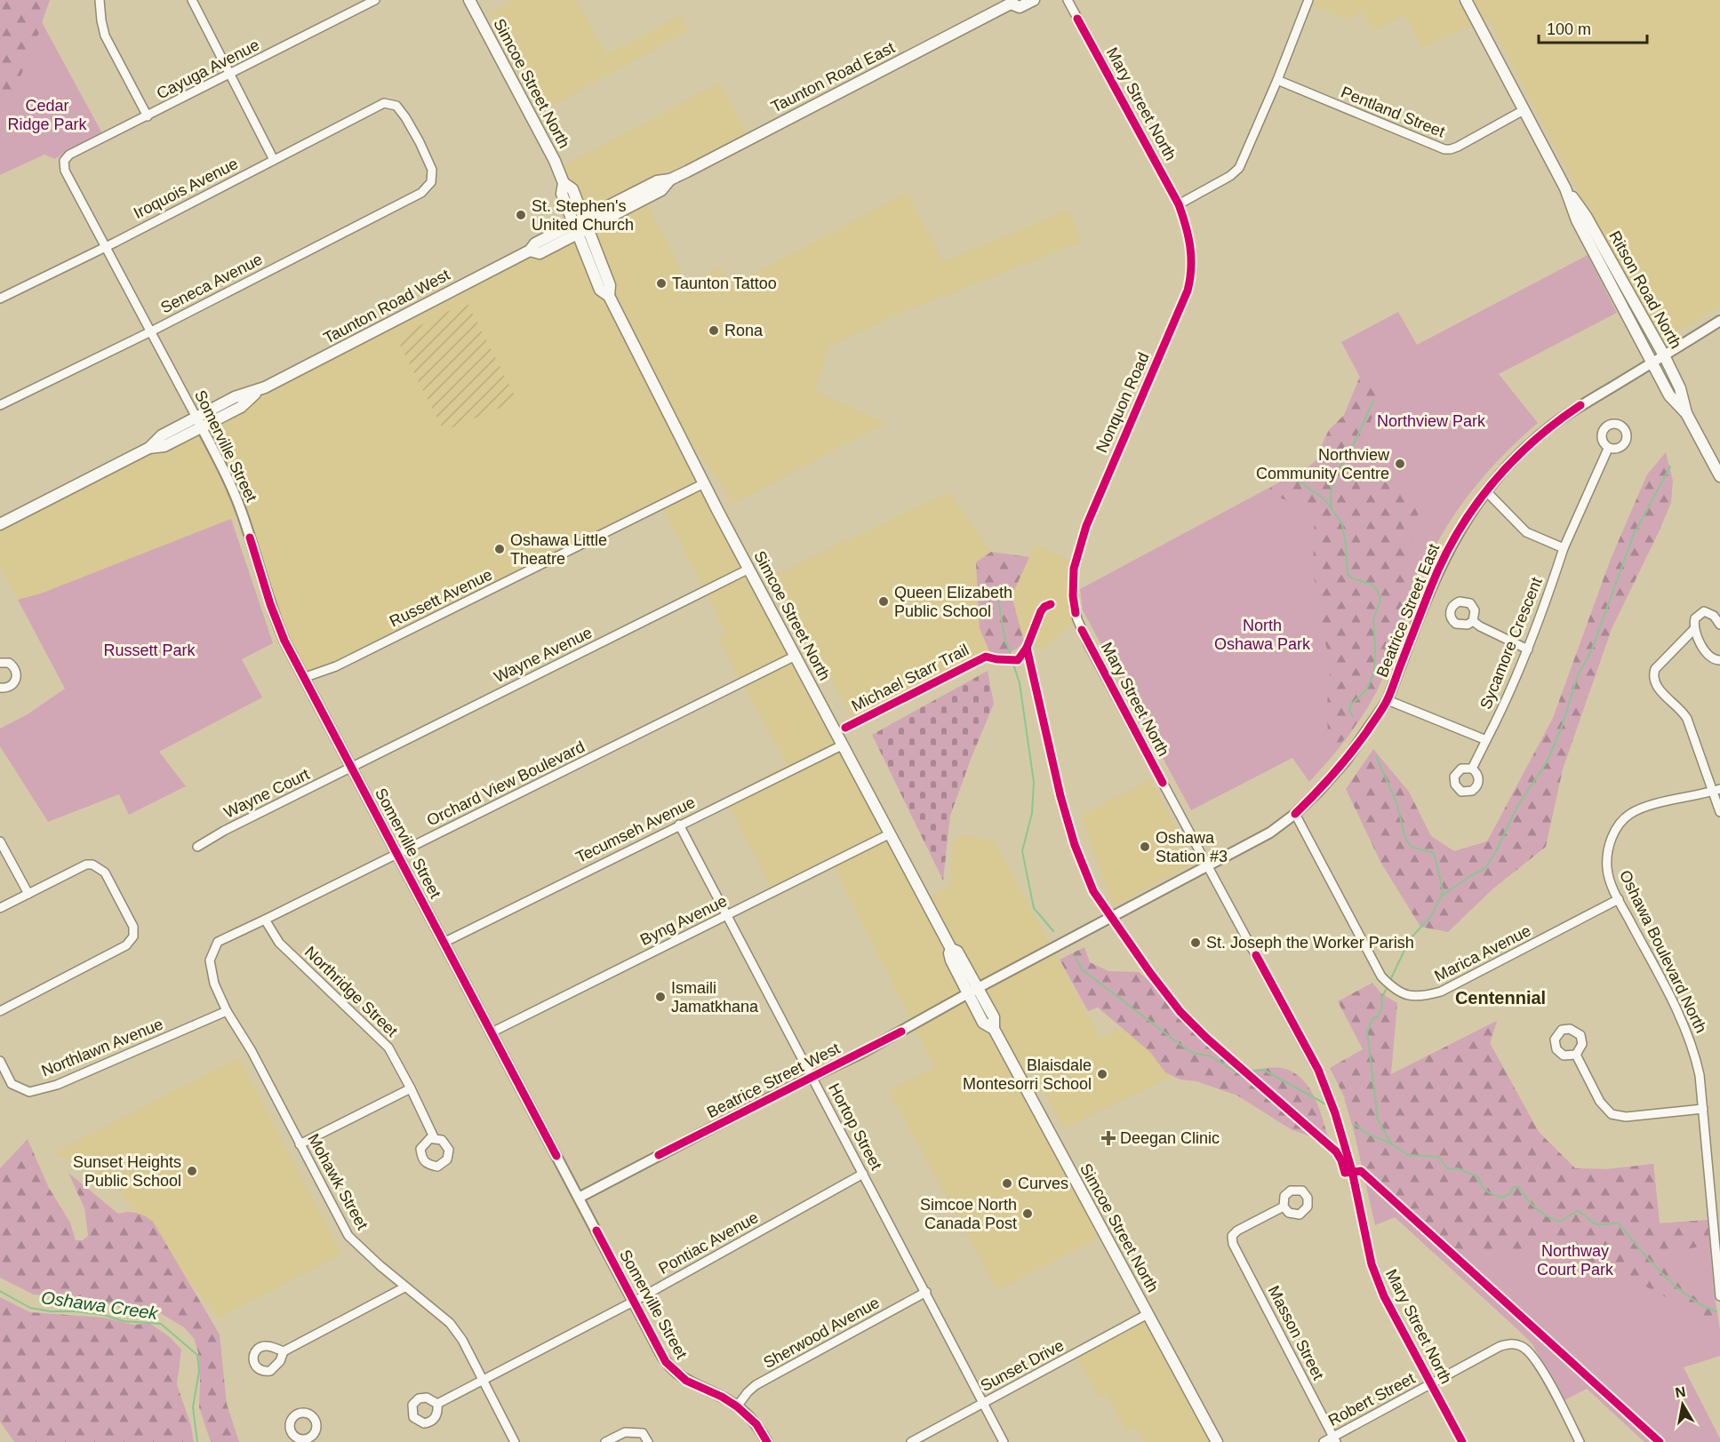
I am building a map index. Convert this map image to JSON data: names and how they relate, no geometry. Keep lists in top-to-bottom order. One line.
{"streets":{"main road":["Taunton Road East","Simcoe Street North","Ritson Road North","Taunton Road West"],"street":["Cayuga Avenue","Mary Street North","Pentland Street","Iroquois Avenue","Seneca Avenue","Nonquon Road","Somerville Street","Russett Avenue","Beatrice Street East","Sycamore Crescent","Wayne Avenue","Orchard View Boulevard","Wayne Court","Tecumseh Avenue","Byng Avenue","Oshawa Boulevard North","Marica Avenue","Northridge Street","Northlawn Avenue","Beatrice Street West","Hortop Street","Mohawk Street","Pontiac Avenue","Sherwood Avenue","Masson Street","Sunset Drive","Robert Street"],"cycle path":["Michael Starr Trail"]},"crossings":[["Cayuga Avenue","Somerville Street"],["Taunton Road East","Simcoe Street North"],["Taunton Road East","Taunton Road West"],["Simcoe Street North","Taunton Road West"],["Simcoe Street North","Russett Avenue"],["Simcoe Street North","Beatrice Street East"],["Simcoe Street North","Wayne Avenue"],["Simcoe Street North","Orchard View Boulevard"],["Simcoe Street North","Tecumseh Avenue"],["Simcoe Street North","Byng Avenue"],["Simcoe Street North","Beatrice Street West"],["Simcoe Street North","Sunset Drive"],["Mary Street North","Nonquon Road"],["Mary Street North","Beatrice Street East"],["Mary Street North","Robert Street"],["Pentland Street","Ritson Road North"],["Iroquois Avenue","Seneca Avenue"],["Iroquois Avenue","Somerville Street"],["Seneca Avenue","Somerville Street"],["Ritson Road North","Beatrice Street East"],["Taunton Road West","Somerville Street"],["Somerville Street","Russett Avenue"],["Somerville Street","Wayne Avenue"],["Somerville Street","Orchard View Boulevard"],["Somerville Street","Wayne Court"],["Somerville Street","Tecumseh Avenue"],["Somerville Street","Byng Avenue"],["Somerville Street","Beatrice Street West"],["Somerville Street","Pontiac Avenue"],["Somerville Street","Sherwood Avenue"],["Beatrice Street East","Marica Avenue"],["Beatrice Street East","Beatrice Street West"],["Wayne Avenue","Wayne Court"],["Orchard View Boulevard","Northridge Street"],["Orchard View Boulevard","Mohawk Street"],["Tecumseh Avenue","Hortop Street"],["Byng Avenue","Hortop Street"],["Oshawa Boulevard North","Marica Avenue"],["Northlawn Avenue","Mohawk Street"],["Beatrice Street West","Hortop Street"],["Hortop Street","Pontiac Avenue"],["Hortop Street","Sherwood Avenue"],["Hortop Street","Sunset Drive"],["Mohawk Street","Pontiac Avenue"],["Masson Street","Robert Street"]],"districts":["Centennial"],"water":["Oshawa Creek"],"parks":["Cedar Ridge Park","Northview Park","North Oshawa Park","Russett Park","Northway Court Park"],"places":{"other":["St. Stephen's United Church","Taunton Tattoo","Rona","Northview Community Centre","Oshawa Little Theatre","Queen Elizabeth Public School","Oshawa Station #3","St. Joseph the Worker Parish","Ismaili Jamatkhana","Blaisdale Montesorri School","Sunset Heights Public School","Curves","Simcoe North Canada Post"],"health":["Deegan Clinic"]},"scale_bar":"100 m","north":"top"}
